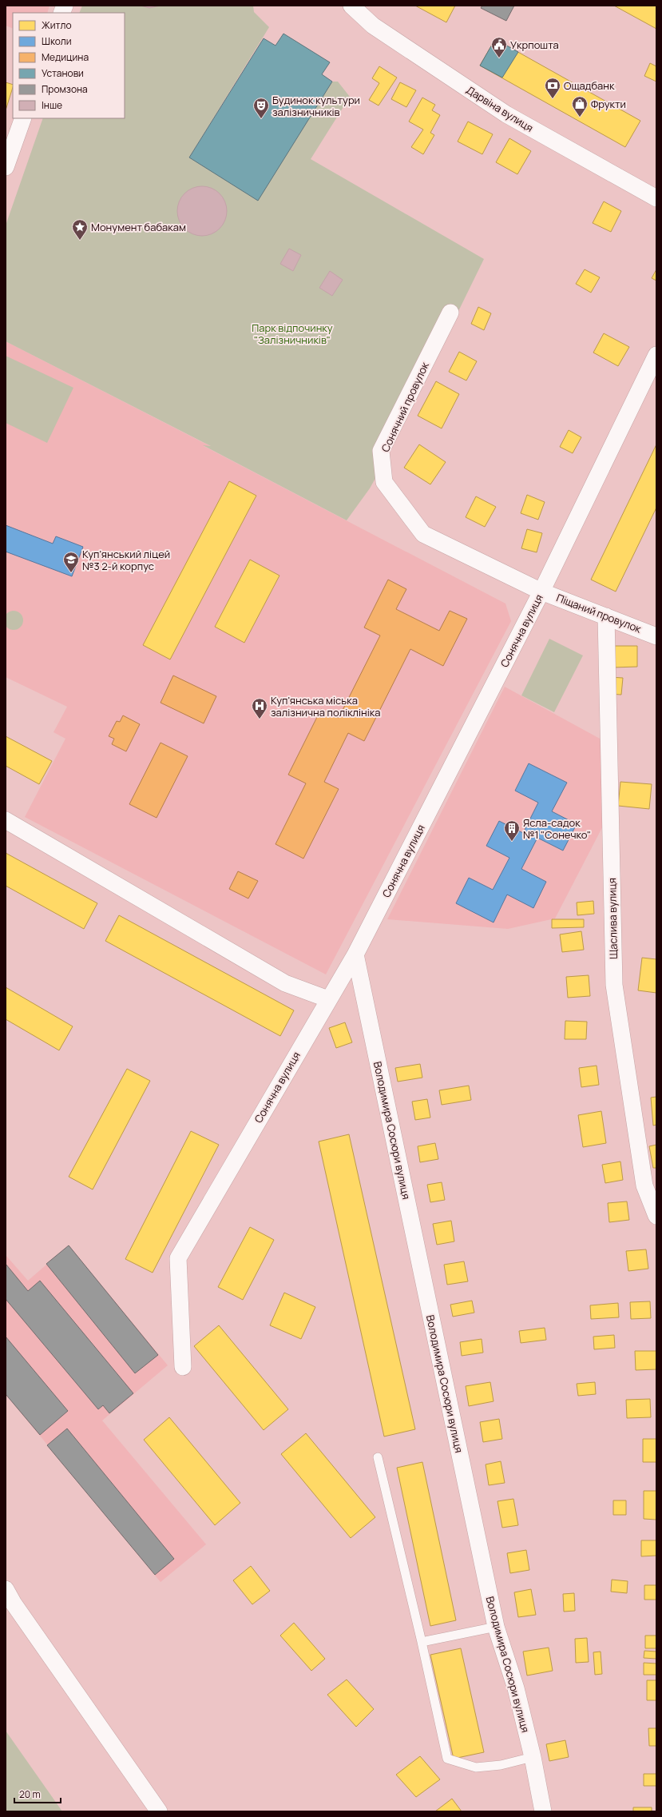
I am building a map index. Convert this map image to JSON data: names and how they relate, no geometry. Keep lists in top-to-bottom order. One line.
{"streets":{"street":["Дарвіна вулиця","Сонячний провулок","Піщаний провулок","Сонячна вулиця","Щаслива вулиця","Володимира Сосюри вулиця"]},"crossings":[["Сонячний провулок","Піщаний провулок"],["Сонячний провулок","Сонячна вулиця"],["Піщаний провулок","Сонячна вулиця"],["Піщаний провулок","Щаслива вулиця"],["Сонячна вулиця","Володимира Сосюри вулиця"]],"parks":["Парк відпочинку \"Залізничників\""],"places":{"public building":["Укрпошта"],"bank":["Ощадбанк"],"shop":["Фрукти"],"theatre":["Будинок культури залізничників"],"place":["Монумент бабакам"],"school or university":["Куп'янський ліцей №3 2-й корпус"],"hospital":["Куп'янська міська залізнична поліклініка"],"building":["Ясла-садок №1 \"Сонечко\""]},"legend":["Житло","Школи","Медицина","Установи","Промзона","Інше"],"scale_bar":"20 m"}
